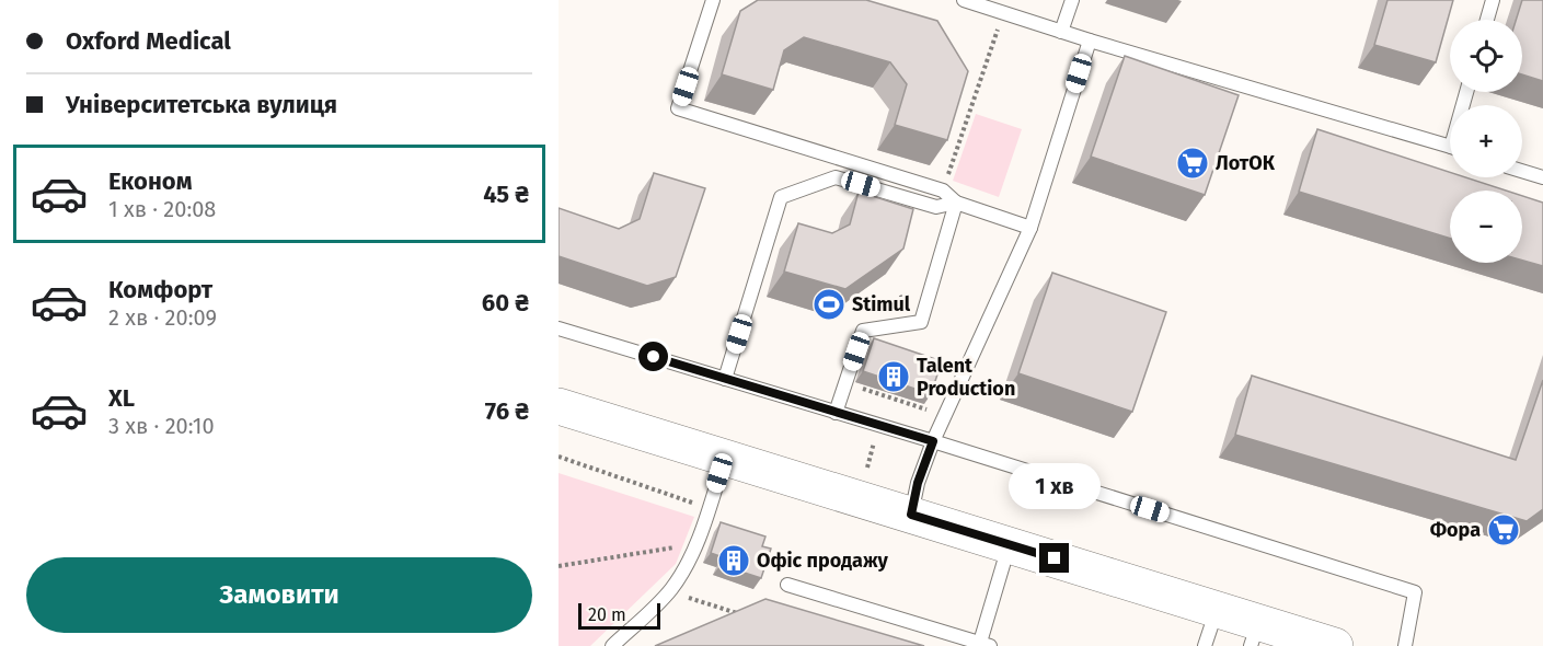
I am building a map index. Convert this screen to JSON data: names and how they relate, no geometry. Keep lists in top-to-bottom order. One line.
{"places":{"supermarket":["ЛотОК","Фора"],"sports":["Stimul"],"building":["Talent Production","Офіс продажу"]},"scale_bar":"20 m","page":{"banner":["Oxford Medical","Університетська вулиця"],"map_buttons":["+","−"],"list":[{"name":"Економ","note":"1 хв · 20:08","value":"45 ₴"},{"name":"Комфорт","note":"2 хв · 20:09","value":"60 ₴"},{"name":"XL","note":"3 хв · 20:10","value":"76 ₴"}],"bubble":"1 хв","buttons":"Замовити","scale":"20 m"}}
